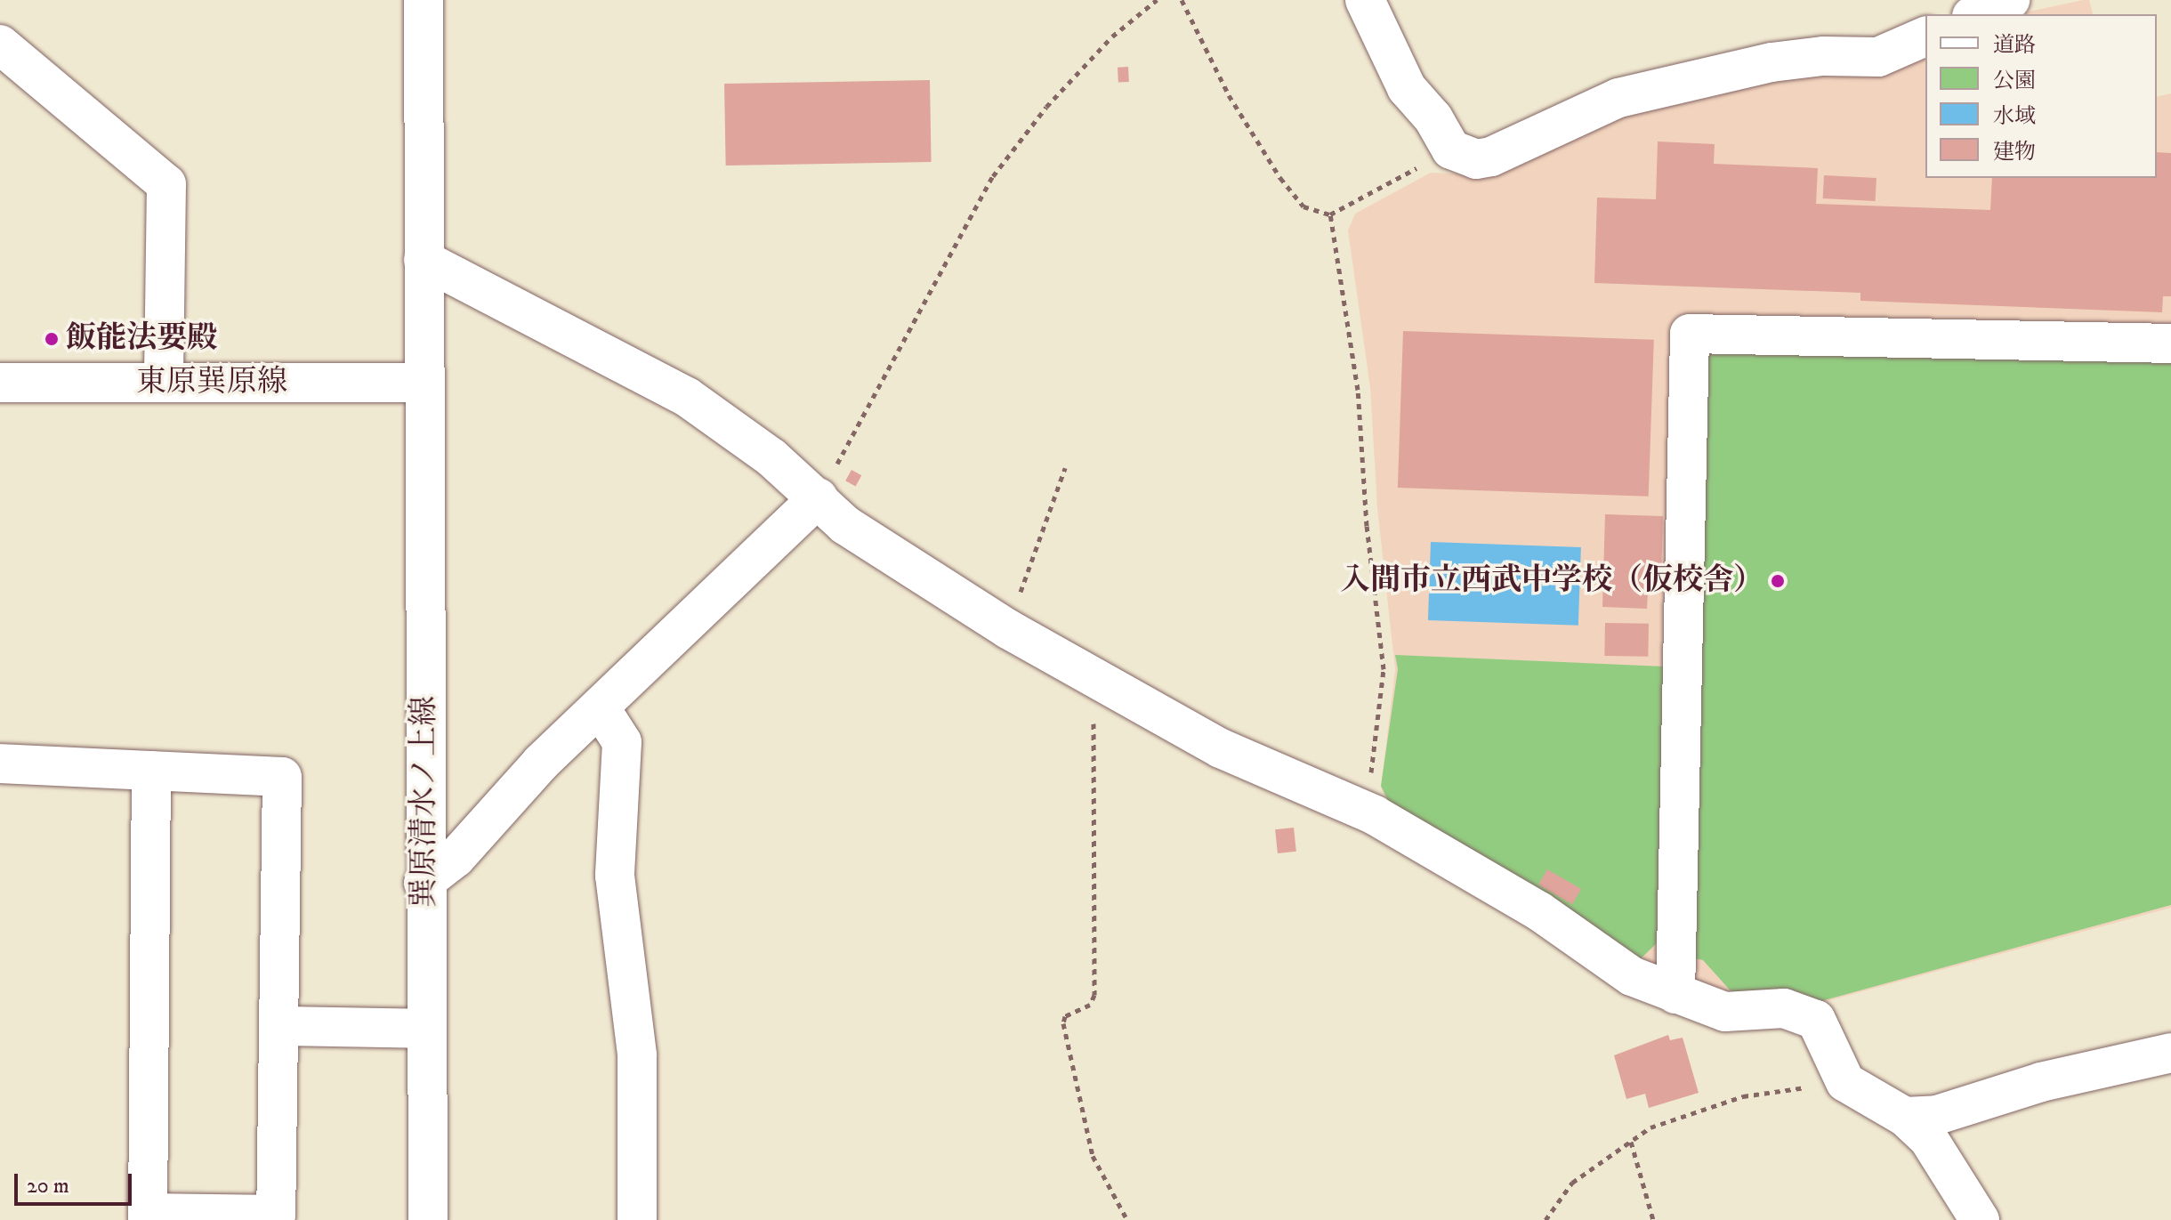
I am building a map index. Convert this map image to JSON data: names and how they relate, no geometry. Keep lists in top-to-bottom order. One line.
{"streets":{"street":["東原巽原線","巽原清水ノ上線"]},"crossings":[["東原巽原線","巽原清水ノ上線"]],"places":["飯能法要殿","入間市立西武中学校（仮校舎）"],"legend":["道路","公園","水域","建物"],"scale_bar":"20 m"}
